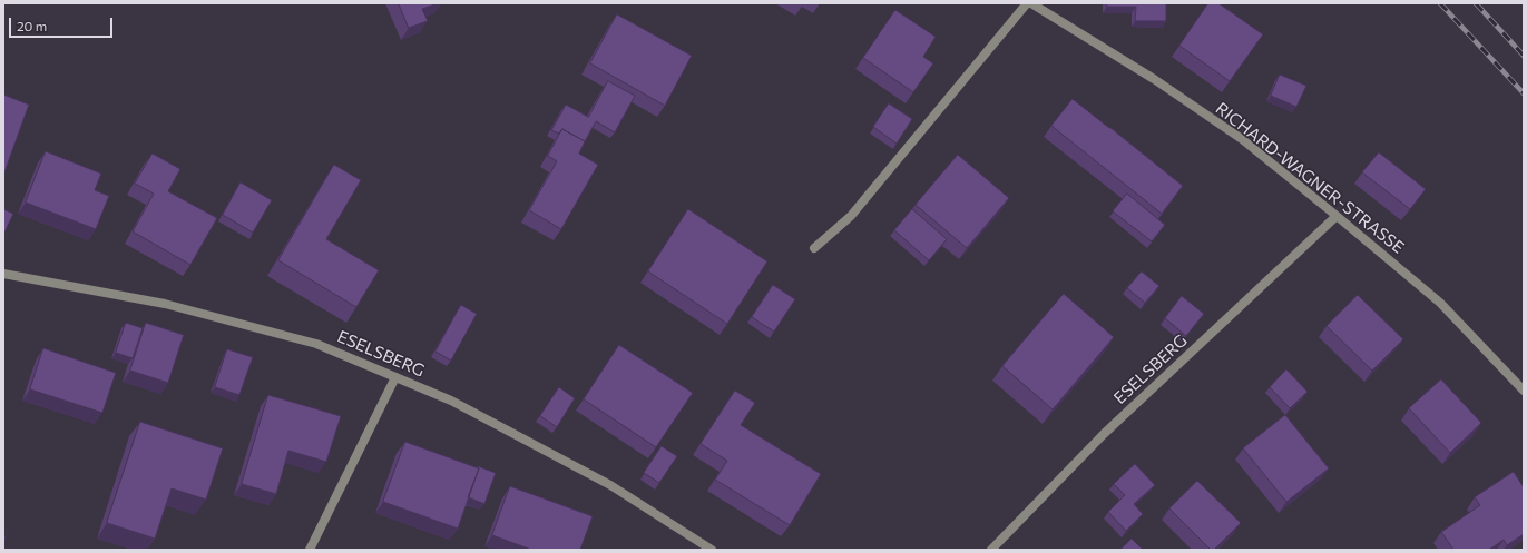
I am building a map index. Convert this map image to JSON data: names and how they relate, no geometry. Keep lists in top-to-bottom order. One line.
{"streets":{"street":["RICHARD-WAGNER-STRASSE","ESELSBERG"]},"crossings":[["RICHARD-WAGNER-STRASSE","ESELSBERG"]],"scale_bar":"20 m"}
